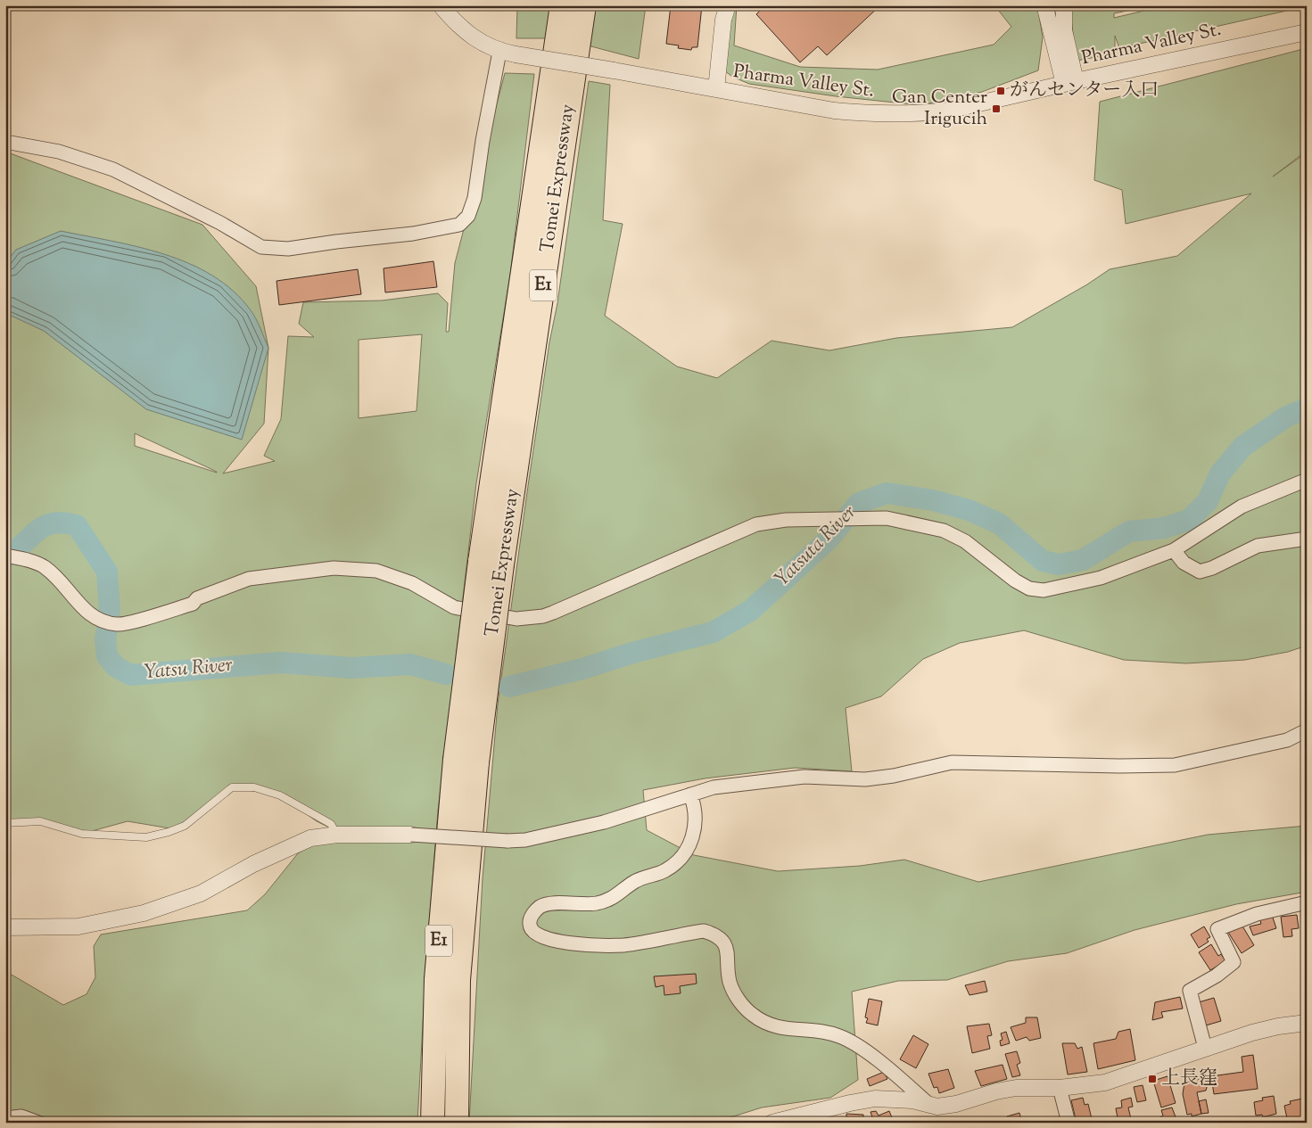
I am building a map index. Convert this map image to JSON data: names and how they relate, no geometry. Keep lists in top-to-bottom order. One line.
{"streets":{"highway":["Tomei Expressway","E1"],"street":["Pharma Valley St."]},"water":["Yatsuta River","Yatsu River"],"places":{"transit":["がんセンター入口","Gan Center Irigucih","上長窪"]}}
